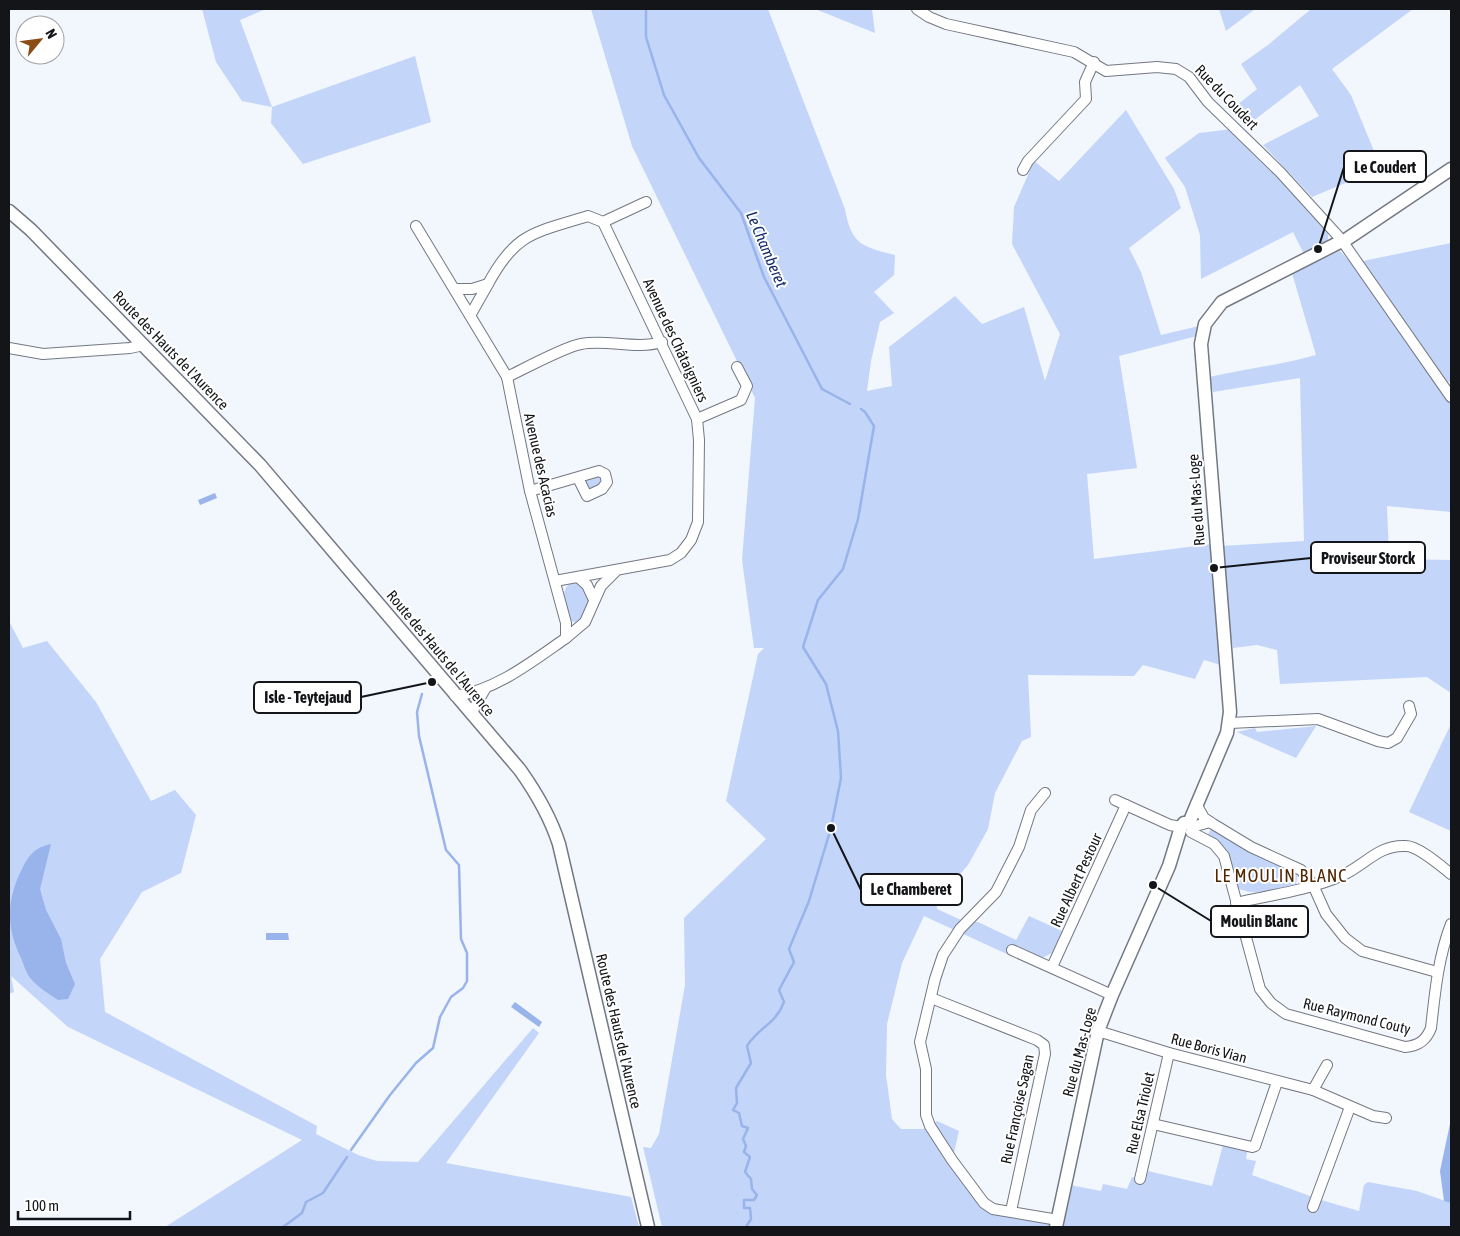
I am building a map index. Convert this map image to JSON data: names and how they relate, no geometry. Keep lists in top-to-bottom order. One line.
{"streets":{"main road":["Route des Hauts de l'Aurence","Rue du Mas-Loge"],"street":["Rue du Coudert","Avenue des Châtaigniers","Avenue des Acacias","Rue Albert Pestour","Rue Raymond Couty","Rue Boris Vian","Rue Françoise Sagan","Rue Elsa Triolet"]},"crossings":[["Rue du Coudert","Rue du Mas-Loge"],["Avenue des Châtaigniers","Avenue des Acacias"],["Rue du Mas-Loge","Rue Raymond Couty"],["Rue du Mas-Loge","Rue Boris Vian"],["Rue Boris Vian","Rue Elsa Triolet"]],"districts":["LE MOULIN BLANC"],"water":["Le Chamberet"],"places":["Le Coudert","Proviseur Storck","Isle - Teytejaud","Le Chamberet","Moulin Blanc"],"scale_bar":"100 m","north":"top right"}
